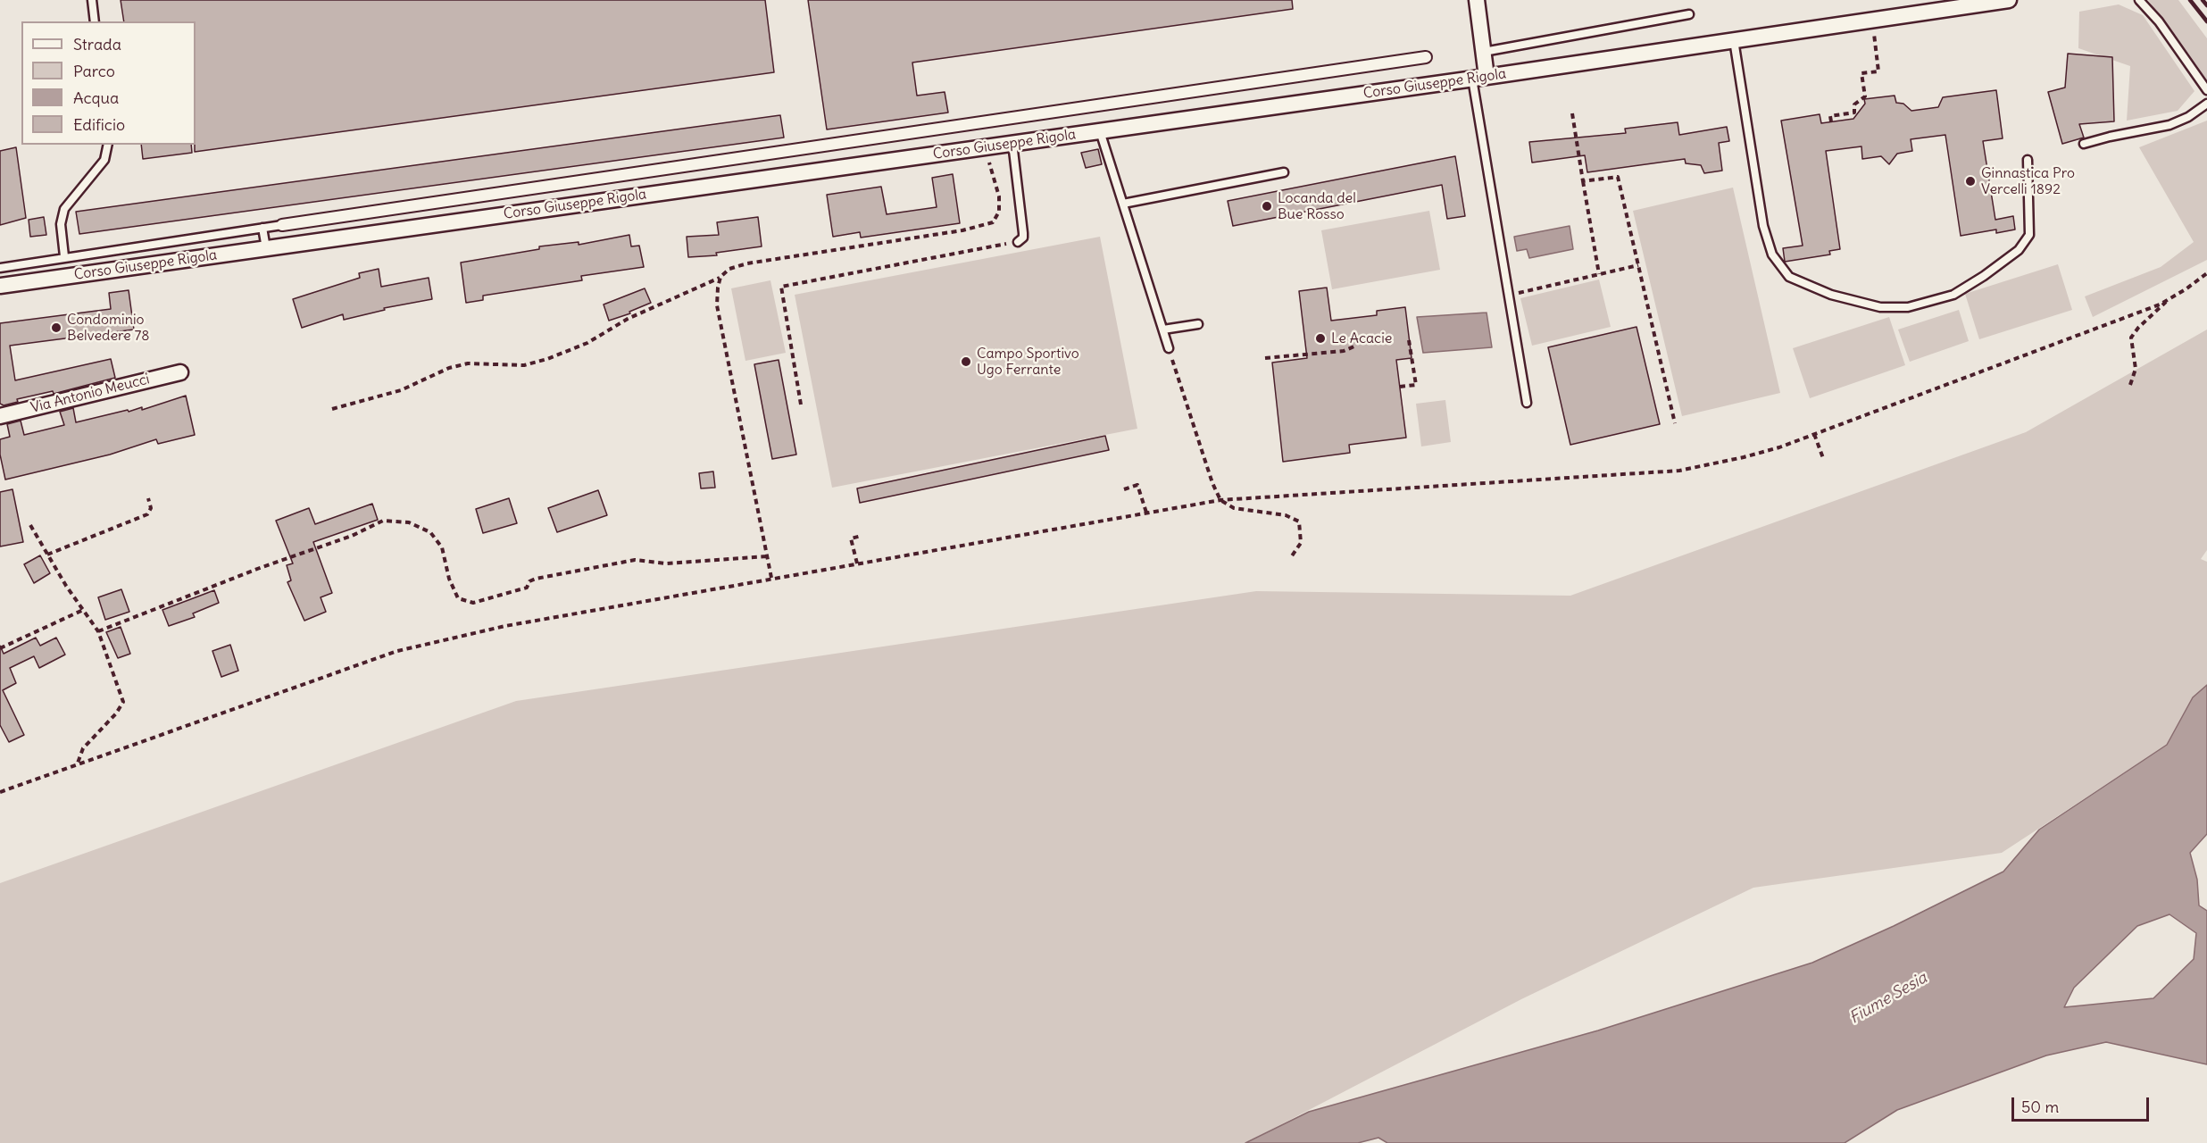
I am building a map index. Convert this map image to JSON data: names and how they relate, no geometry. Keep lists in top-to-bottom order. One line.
{"streets":{"street":["Corso Giuseppe Rigola","Via Antonio Meucci"]},"water":["Fiume Sesia"],"places":["Ginnastica Pro Vercelli 1892","Locanda del Bue Rosso","Condominio Belvedere 78","Le Acacie","Campo Sportivo Ugo Ferrante"],"legend":["Strada","Parco","Acqua","Edificio"],"scale_bar":"50 m"}
